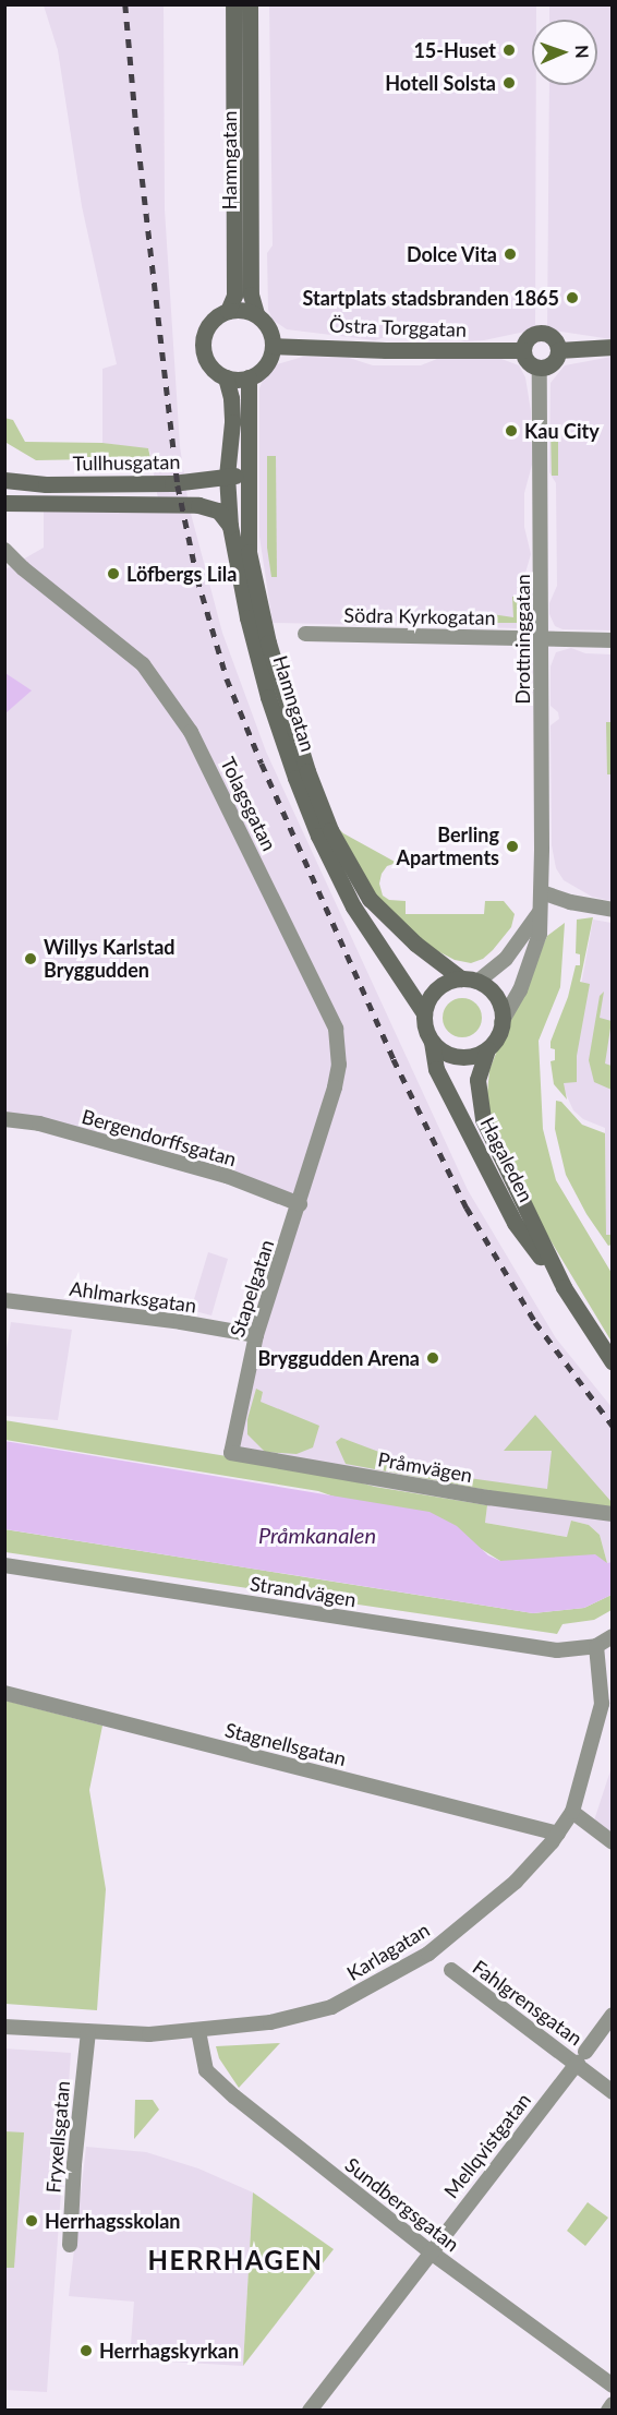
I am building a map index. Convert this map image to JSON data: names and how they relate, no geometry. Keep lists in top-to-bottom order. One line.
{"streets":{"street":["Hamngatan","Östra Torggatan","Tullhusgatan","Södra Kyrkogatan","Drottninggatan","Tolagsgatan","Bergendorffsgatan","Hagaleden","Stapelgatan","Ahlmarksgatan","Pråmvägen","Strandvägen","Stagnellsgatan","Karlagatan","Fahlgrensgatan","Fryxellsgatan","Mellqvistgatan","Sundbergsgatan"]},"crossings":[["Hamngatan","Östra Torggatan"],["Hamngatan","Tullhusgatan"],["Hamngatan","Drottninggatan"],["Hamngatan","Hagaleden"],["Östra Torggatan","Drottninggatan"],["Södra Kyrkogatan","Drottninggatan"],["Drottninggatan","Hagaleden"],["Tolagsgatan","Stapelgatan"],["Bergendorffsgatan","Stapelgatan"],["Stapelgatan","Ahlmarksgatan"],["Stapelgatan","Pråmvägen"],["Strandvägen","Karlagatan"],["Stagnellsgatan","Karlagatan"],["Karlagatan","Fryxellsgatan"],["Karlagatan","Sundbergsgatan"],["Fahlgrensgatan","Mellqvistgatan"],["Mellqvistgatan","Sundbergsgatan"]],"districts":["HERRHAGEN"],"water":["Pråmkanalen"],"places":["15-Huset","Hotell Solsta","Dolce Vita","Startplats stadsbranden 1865","Kau City","Löfbergs Lila","Berling Apartments","Willys Karlstad Bryggudden","Bryggudden Arena","Herrhagsskolan","Herrhagskyrkan"],"north":"right"}
